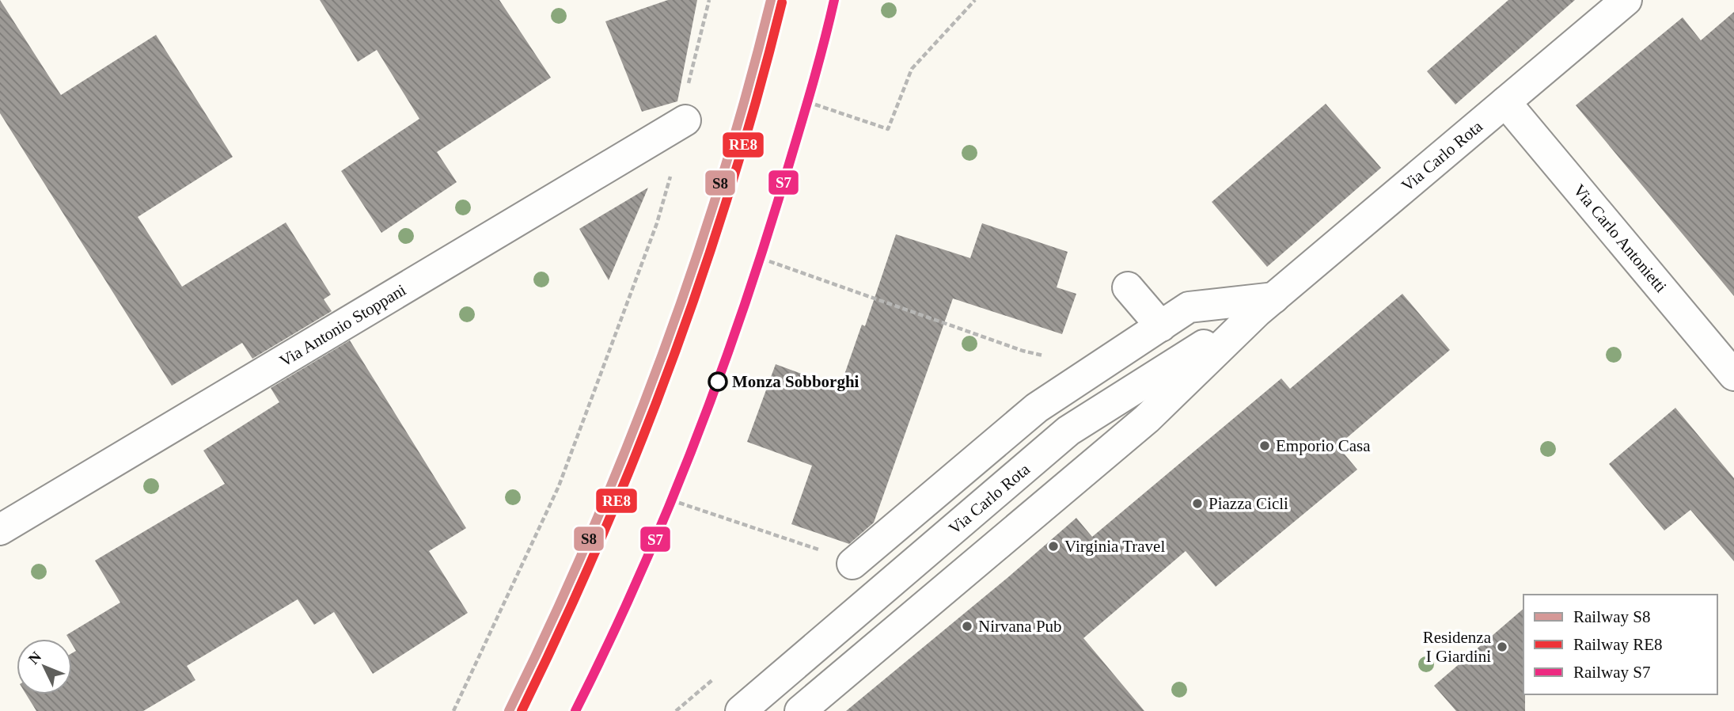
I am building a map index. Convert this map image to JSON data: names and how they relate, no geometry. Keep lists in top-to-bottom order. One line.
{"streets":{"street":["Via Carlo Rota","Via Carlo Antonietti","Via Antonio Stoppani"]},"crossings":[["Via Carlo Rota","Via Carlo Antonietti"]],"places":["Monza Sobborghi","Emporio Casa","Piazza Cicli","Virginia Travel","Nirvana Pub","Residenza I Giardini"],"lines":["rail line S8","rail line S7","rail line RE8"],"legend":["Railway S8","Railway RE8","Railway S7"],"north":"top left"}
